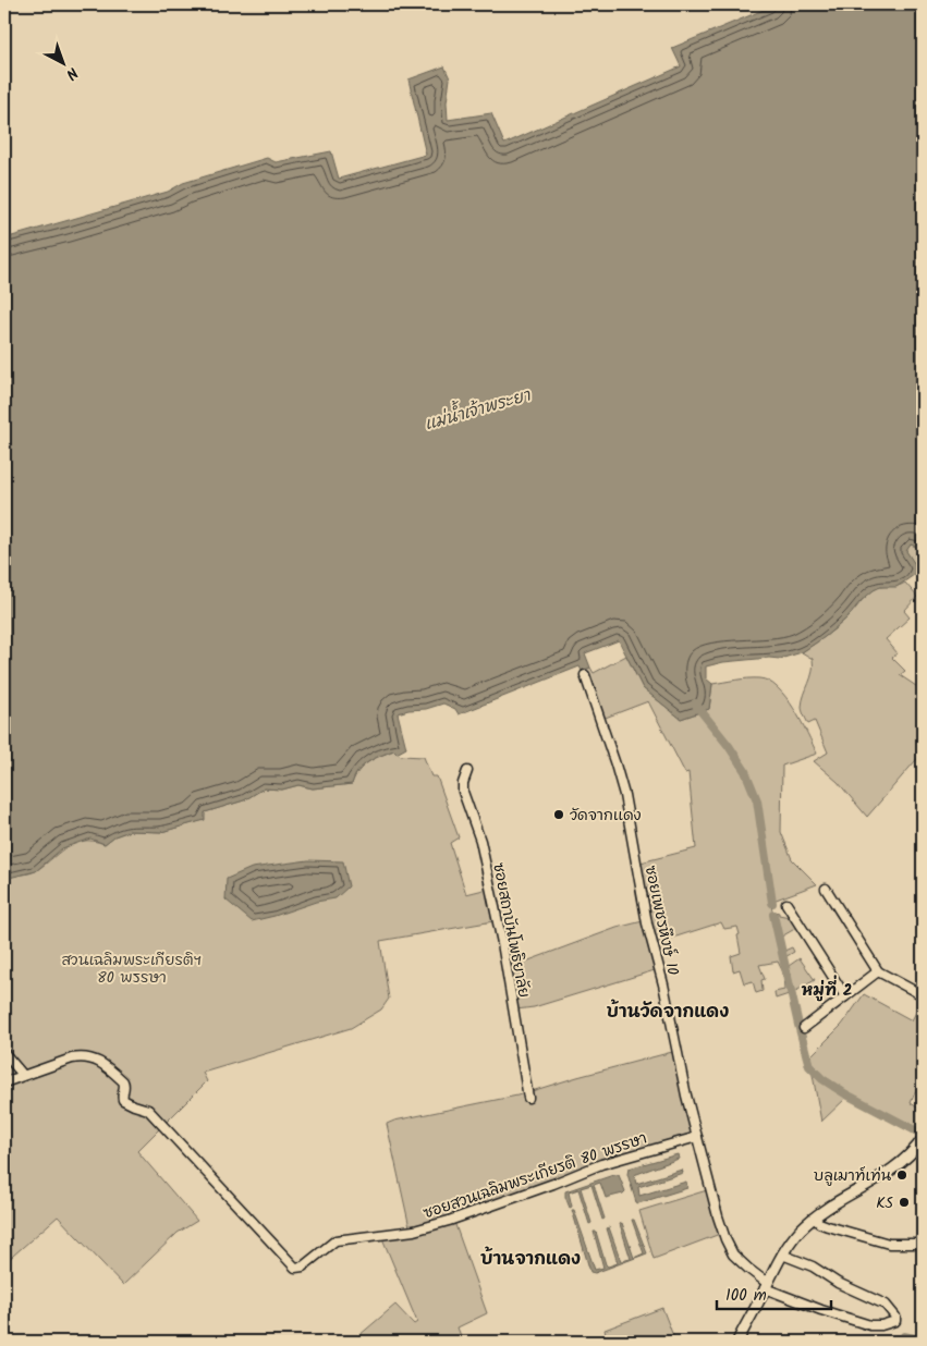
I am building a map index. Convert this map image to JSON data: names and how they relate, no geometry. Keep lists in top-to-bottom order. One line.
{"streets":{"street":["ซอยเพชรหึงษ์ 10","ซอยสถาบันโพธิยาลัย","ซอยสวนเฉลิมพระเกียรติ 80 พรรษา"]},"crossings":[["ซอยเพชรหึงษ์ 10","ซอยสวนเฉลิมพระเกียรติ 80 พรรษา"]],"districts":["หมู่ที่ 2","บ้านวัดจากแดง","บ้านจากแดง"],"water":["แม่น้ำเจ้าพระยา"],"parks":["สวนเฉลิมพระเกียรติฯ 80 พรรษา"],"places":["วัดจากแดง","บลูเมาท์เท่น","KS"],"scale_bar":"100 m","north":"bottom right"}
